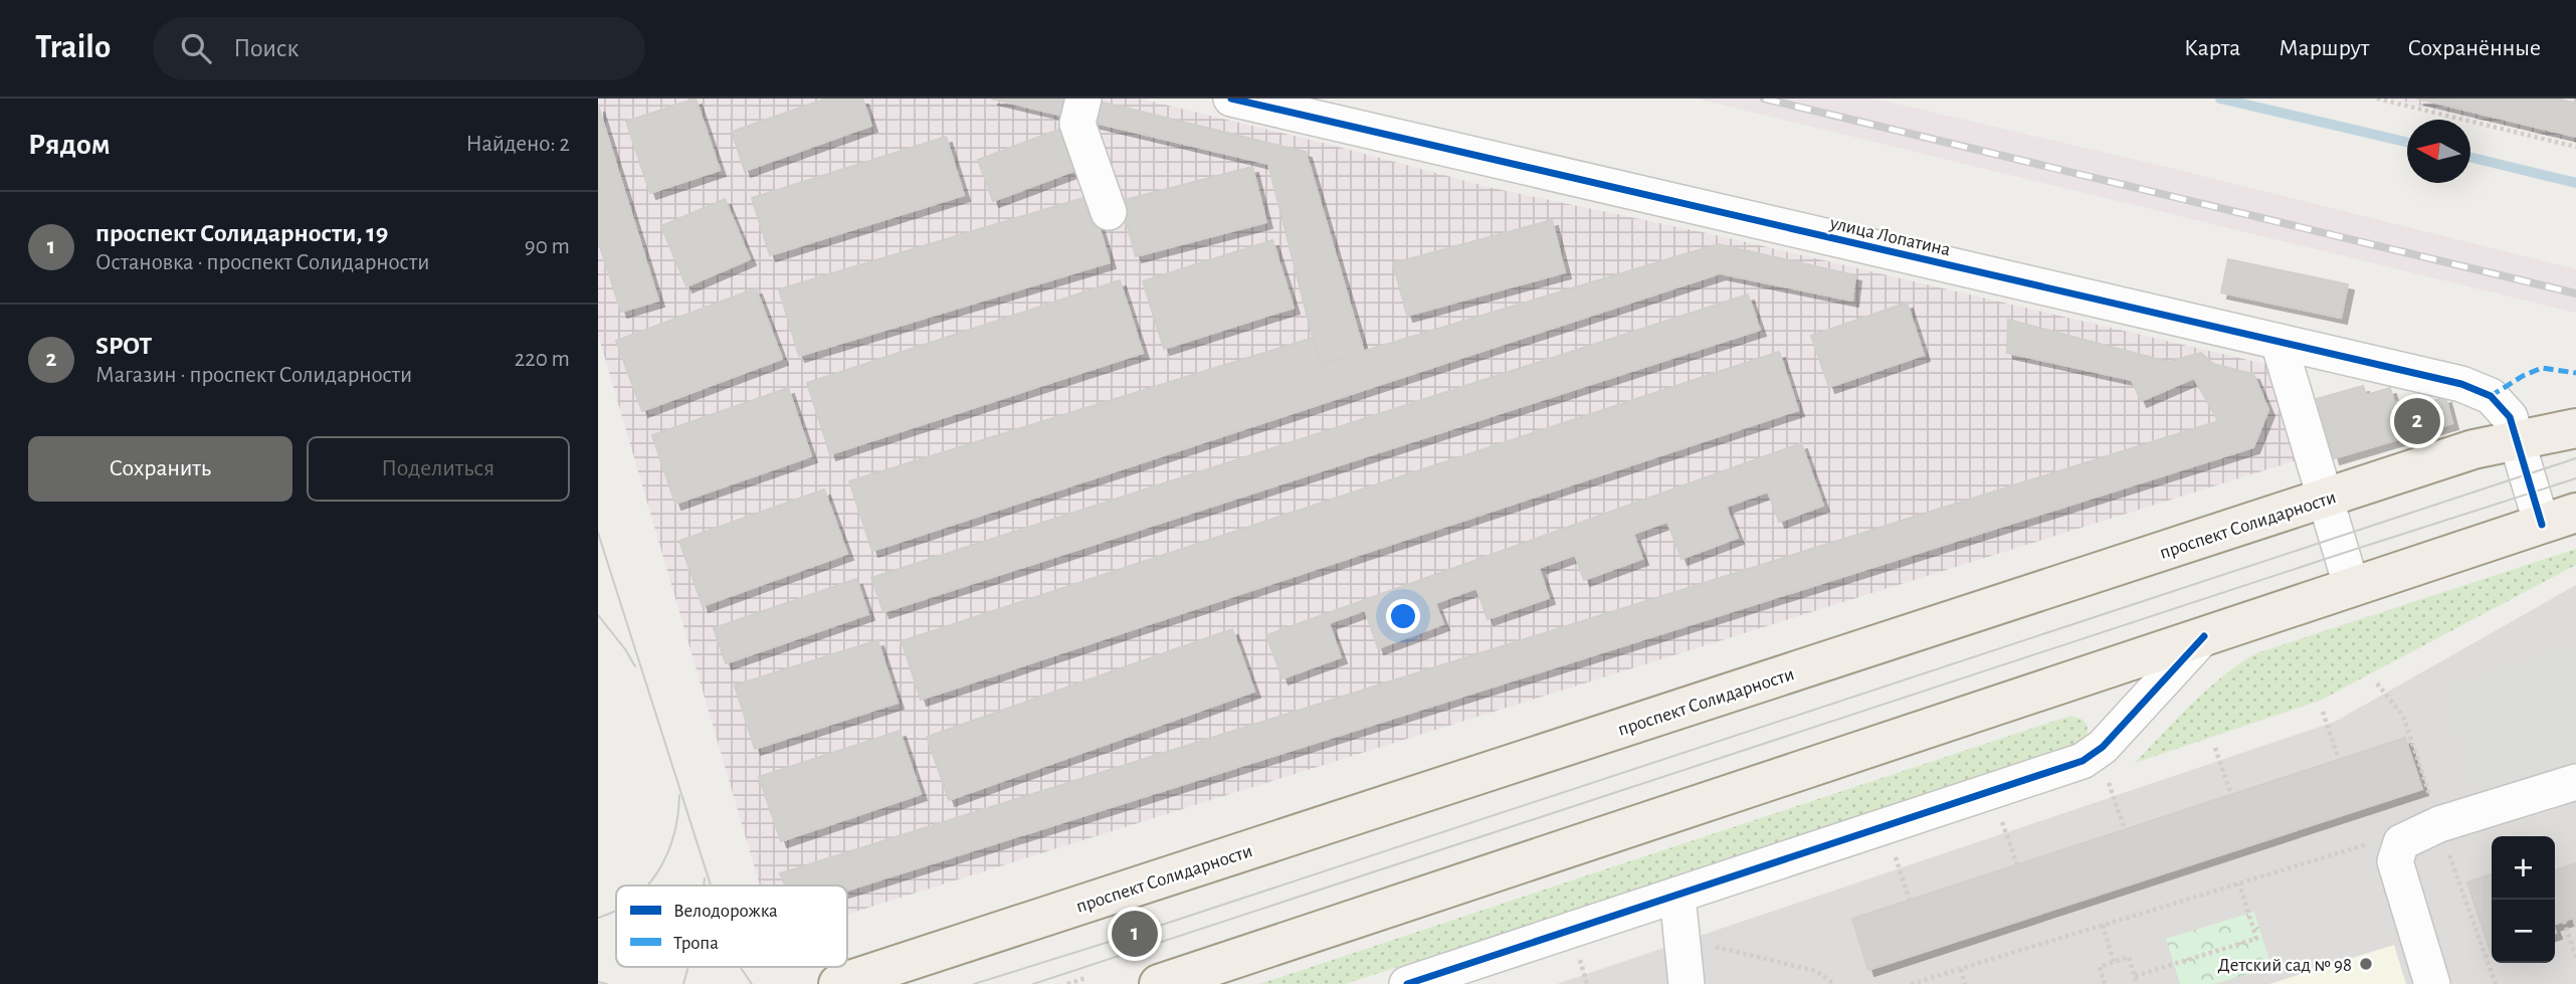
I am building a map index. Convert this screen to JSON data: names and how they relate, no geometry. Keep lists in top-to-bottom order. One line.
{"streets":{"main road":["проспект Солидарности"],"street":["улица Лопатина"]},"crossings":[["улица Лопатина","проспект Солидарности"]],"places":["Детский сад № 98"],"legend":["Велодорожка","Тропа"],"north":"left","page":{"header":"Trailo","search":"Поиск","nav":["Карта","Маршрут","Сохранённые"],"heading":["Рядом","Найдено: 2"],"list":[{"mark":"1","name":"проспект Солидарности, 19","note":"Остановка · проспект Солидарности","value":"90 m"},{"mark":"2","name":"SPOT","note":"Магазин · проспект Солидарности","value":"220 m"}],"pins":["2","1"],"buttons":["Сохранить","Поделиться"],"map_buttons":["+","−"]}}
